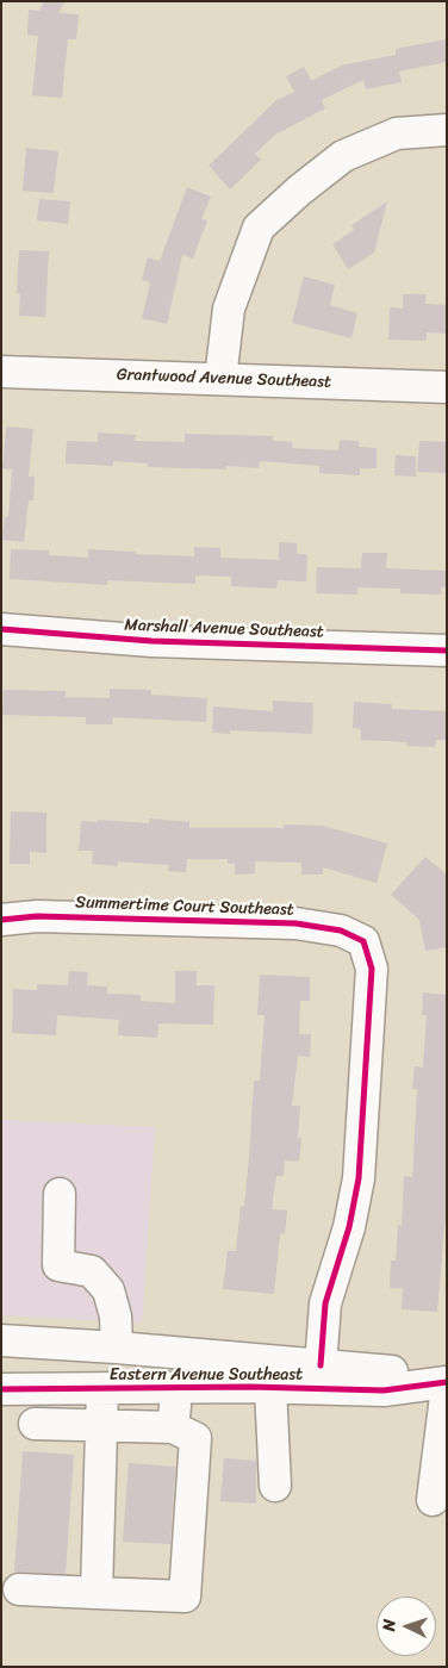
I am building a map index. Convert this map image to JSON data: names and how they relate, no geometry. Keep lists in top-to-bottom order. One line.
{"streets":{"street":["Grantwood Avenue Southeast","Marshall Avenue Southeast","Summertime Court Southeast","Eastern Avenue Southeast"]},"crossings":[["Summertime Court Southeast","Eastern Avenue Southeast"]],"north":"left"}
